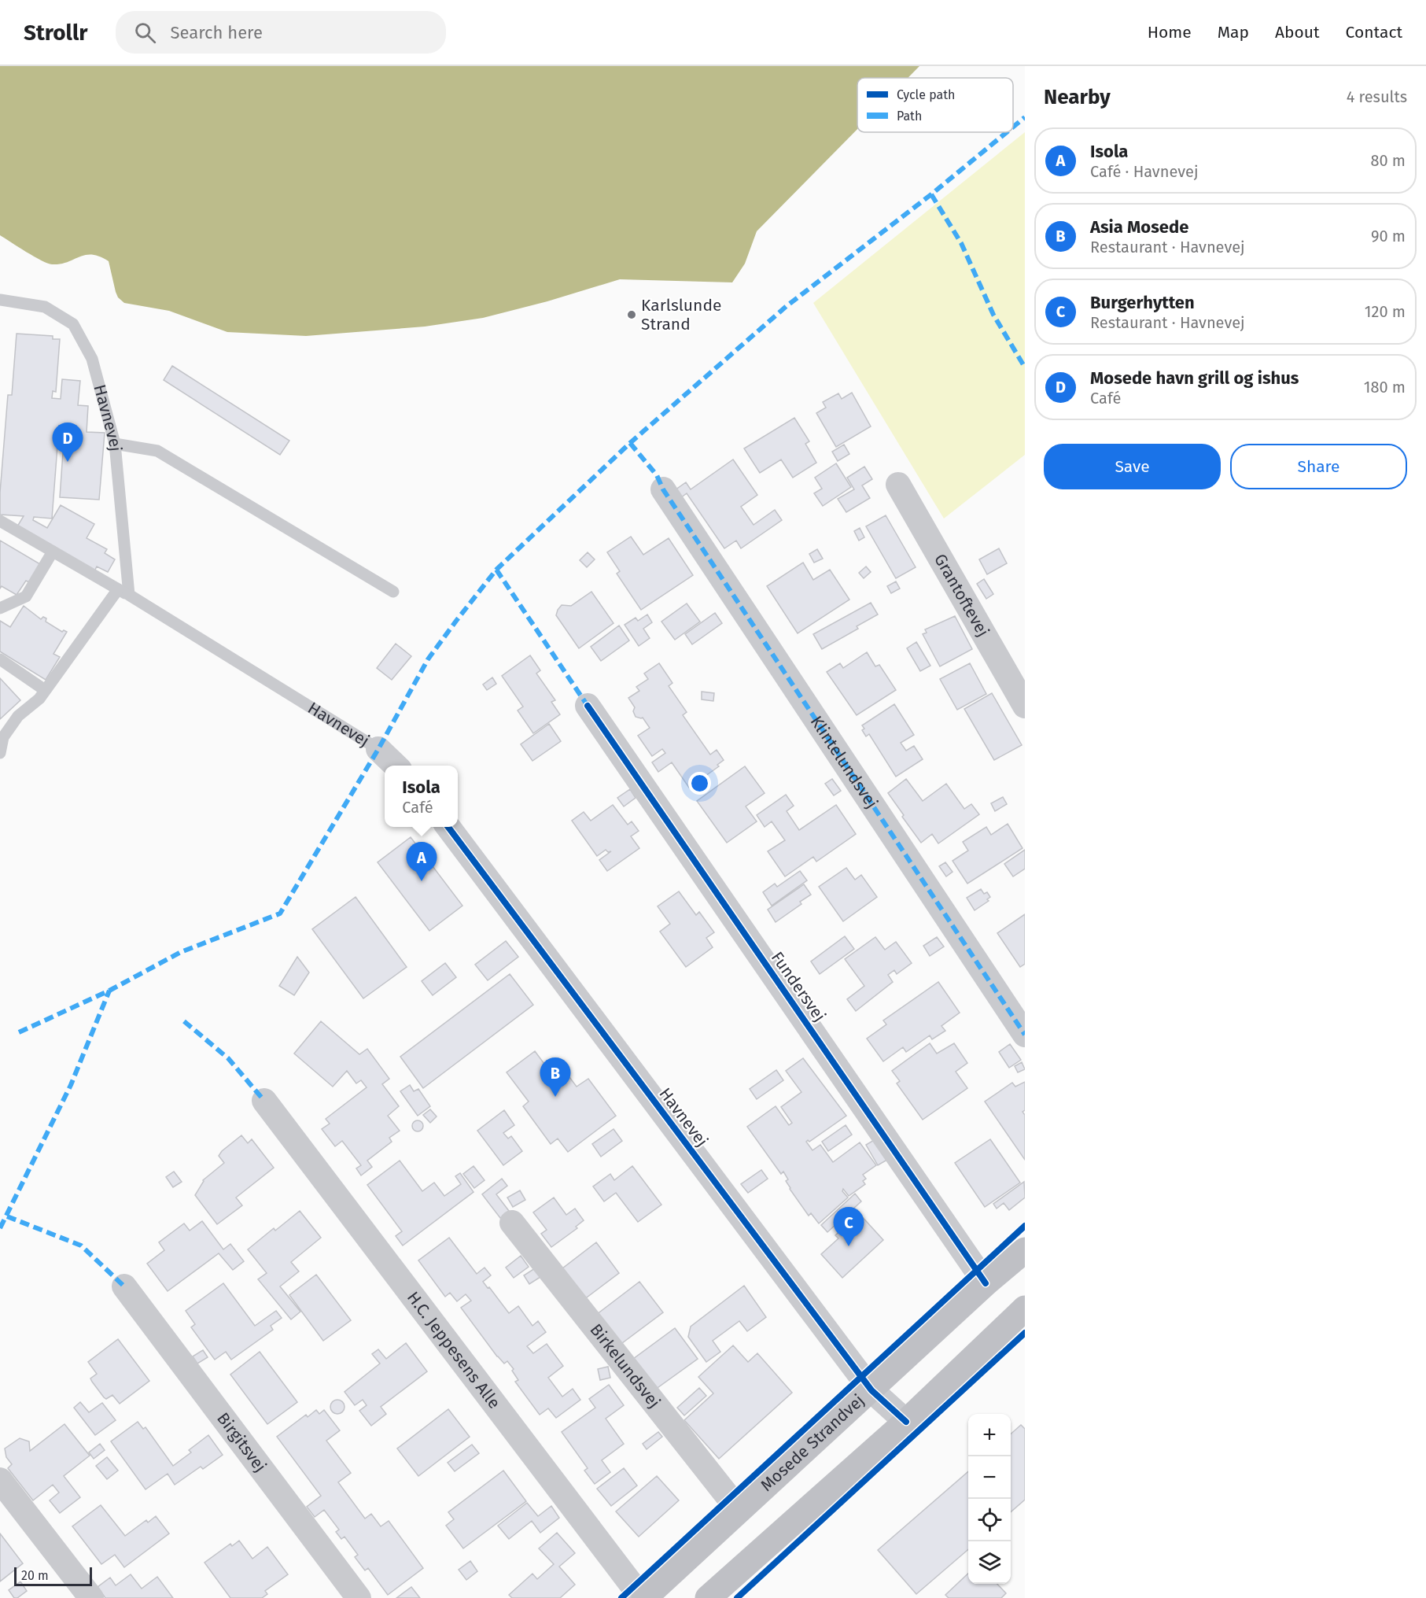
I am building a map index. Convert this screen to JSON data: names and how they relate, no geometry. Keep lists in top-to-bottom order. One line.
{"streets":{"main road":["Mosede Strandvej"],"street":["Havnevej","Grantoftevej","Klintelundsvej","Fundersvej","H.C. Jeppesens Alle","Birkelundsvej","Birgitsvej"]},"crossings":[["Havnevej","Mosede Strandvej"],["Fundersvej","Mosede Strandvej"],["H.C. Jeppesens Alle","Mosede Strandvej"],["Birkelundsvej","Mosede Strandvej"]],"places":["Karlslunde Strand"],"legend":["Cycle path","Path"],"scale_bar":"20 m","page":{"header":"Strollr","search":"Search here","nav":["Home","Map","About","Contact"],"heading":["Nearby","4 results"],"list":[{"mark":"A","name":"Isola","note":"Café · Havnevej","value":"80 m"},{"mark":"B","name":"Asia Mosede","note":"Restaurant · Havnevej","value":"90 m"},{"mark":"C","name":"Burgerhytten","note":"Restaurant · Havnevej","value":"120 m"},{"mark":"D","name":"Mosede havn grill og ishus","note":"Café","value":"180 m"}],"pins":["D","A","B","C"],"buttons":["Save","Share"],"popup":["Isola","Café"],"map_buttons":["+","−"],"scale":"20 m"}}
